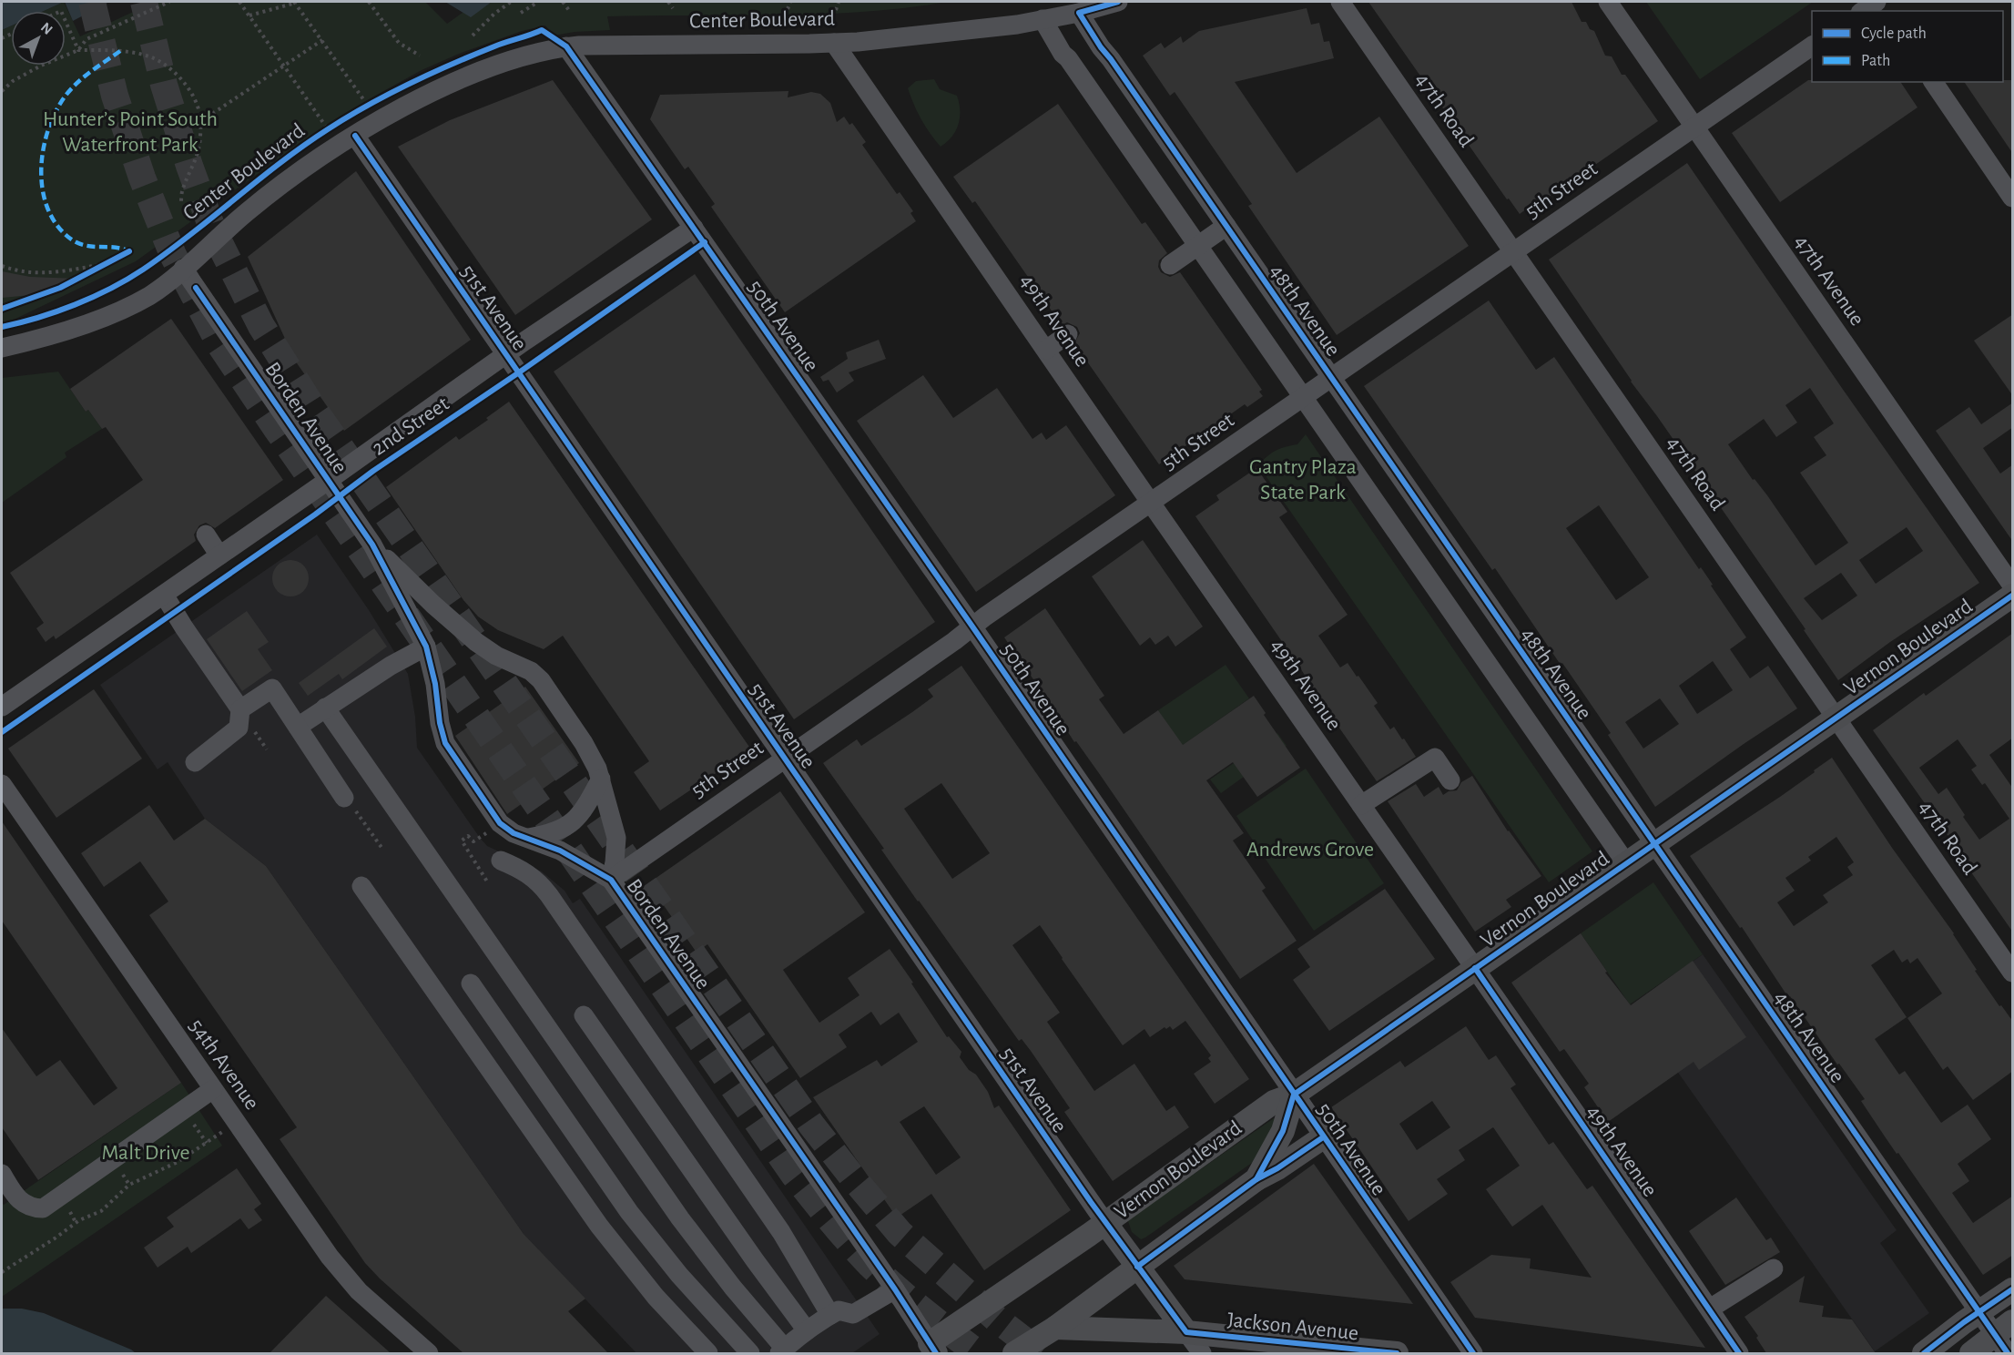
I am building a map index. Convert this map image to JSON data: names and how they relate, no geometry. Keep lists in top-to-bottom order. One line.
{"streets":{"main road":["51st Avenue","Vernon Boulevard","Jackson Avenue"],"street":["Center Boulevard","47th Road","5th Street","47th Avenue","48th Avenue","49th Avenue","50th Avenue","Borden Avenue","2nd Street","54th Avenue"]},"crossings":[["Center Boulevard","51st Avenue"],["Center Boulevard","48th Avenue"],["Center Boulevard","49th Avenue"],["Center Boulevard","50th Avenue"],["Center Boulevard","Borden Avenue"],["47th Road","5th Street"],["47th Road","Vernon Boulevard"],["5th Street","47th Avenue"],["5th Street","51st Avenue"],["5th Street","48th Avenue"],["5th Street","49th Avenue"],["5th Street","50th Avenue"],["5th Street","Borden Avenue"],["51st Avenue","2nd Street"],["51st Avenue","Vernon Boulevard"],["51st Avenue","Jackson Avenue"],["48th Avenue","Vernon Boulevard"],["49th Avenue","Vernon Boulevard"],["50th Avenue","2nd Street"],["50th Avenue","Vernon Boulevard"],["Borden Avenue","2nd Street"],["Borden Avenue","Vernon Boulevard"],["Vernon Boulevard","Jackson Avenue"]],"parks":["Hunter’s Point South Waterfront Park","Gantry Plaza State Park","Andrews Grove","Malt Drive"],"legend":["Cycle path","Path"],"north":"top right"}
